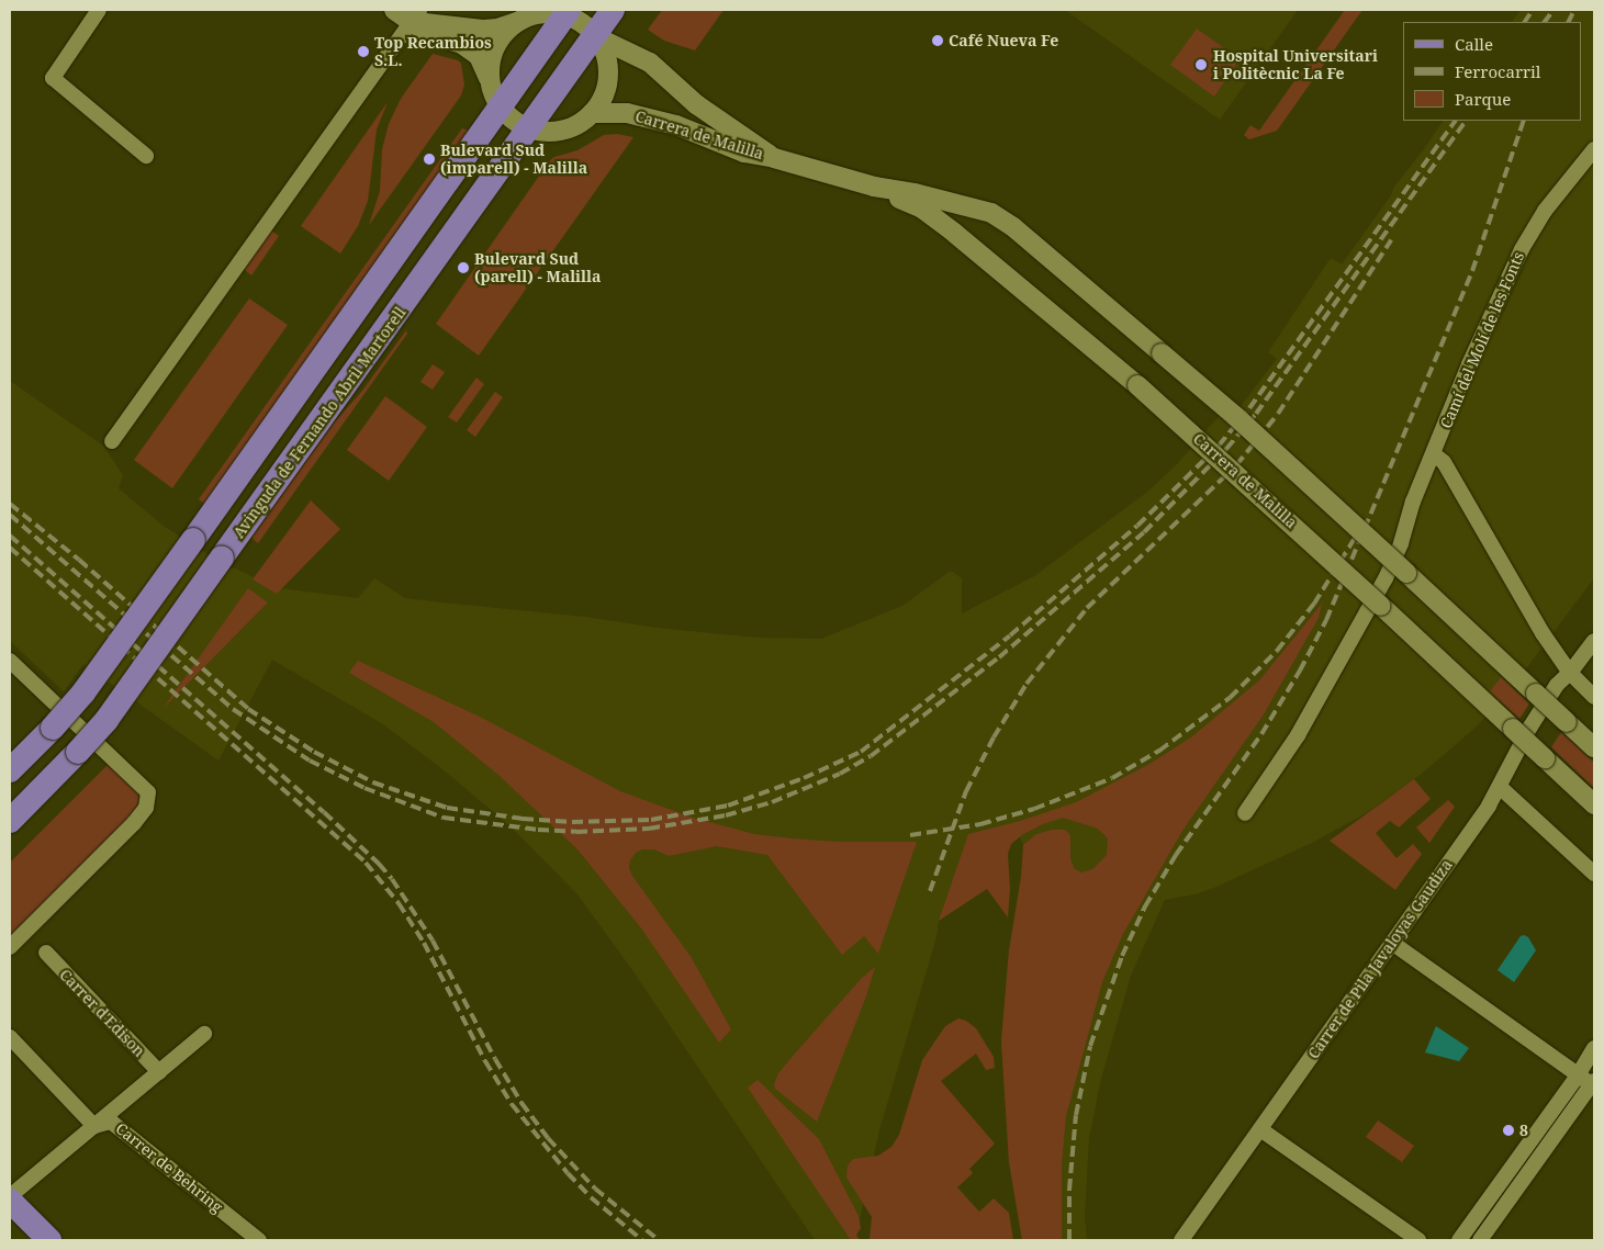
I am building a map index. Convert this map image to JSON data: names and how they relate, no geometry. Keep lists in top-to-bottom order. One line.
{"streets":{"main road":["Avinguda de Fernando Abril Martorell"],"street":["Carrera de Malilla","Camí del Molí de les Fonts","Carrer de Pila Javaloyas Gaudiza","Carrer d'Edison","Carrer de Behring"]},"crossings":[["Carrera de Malilla","Avinguda de Fernando Abril Martorell"]],"places":["Café Nueva Fe","Top Recambios S.L.","Hospital Universitari i Politècnic La Fe","Bulevard Sud (imparell) - Malilla","Bulevard Sud (parell) - Malilla","8"],"legend":["Calle","Ferrocarril","Parque"]}
